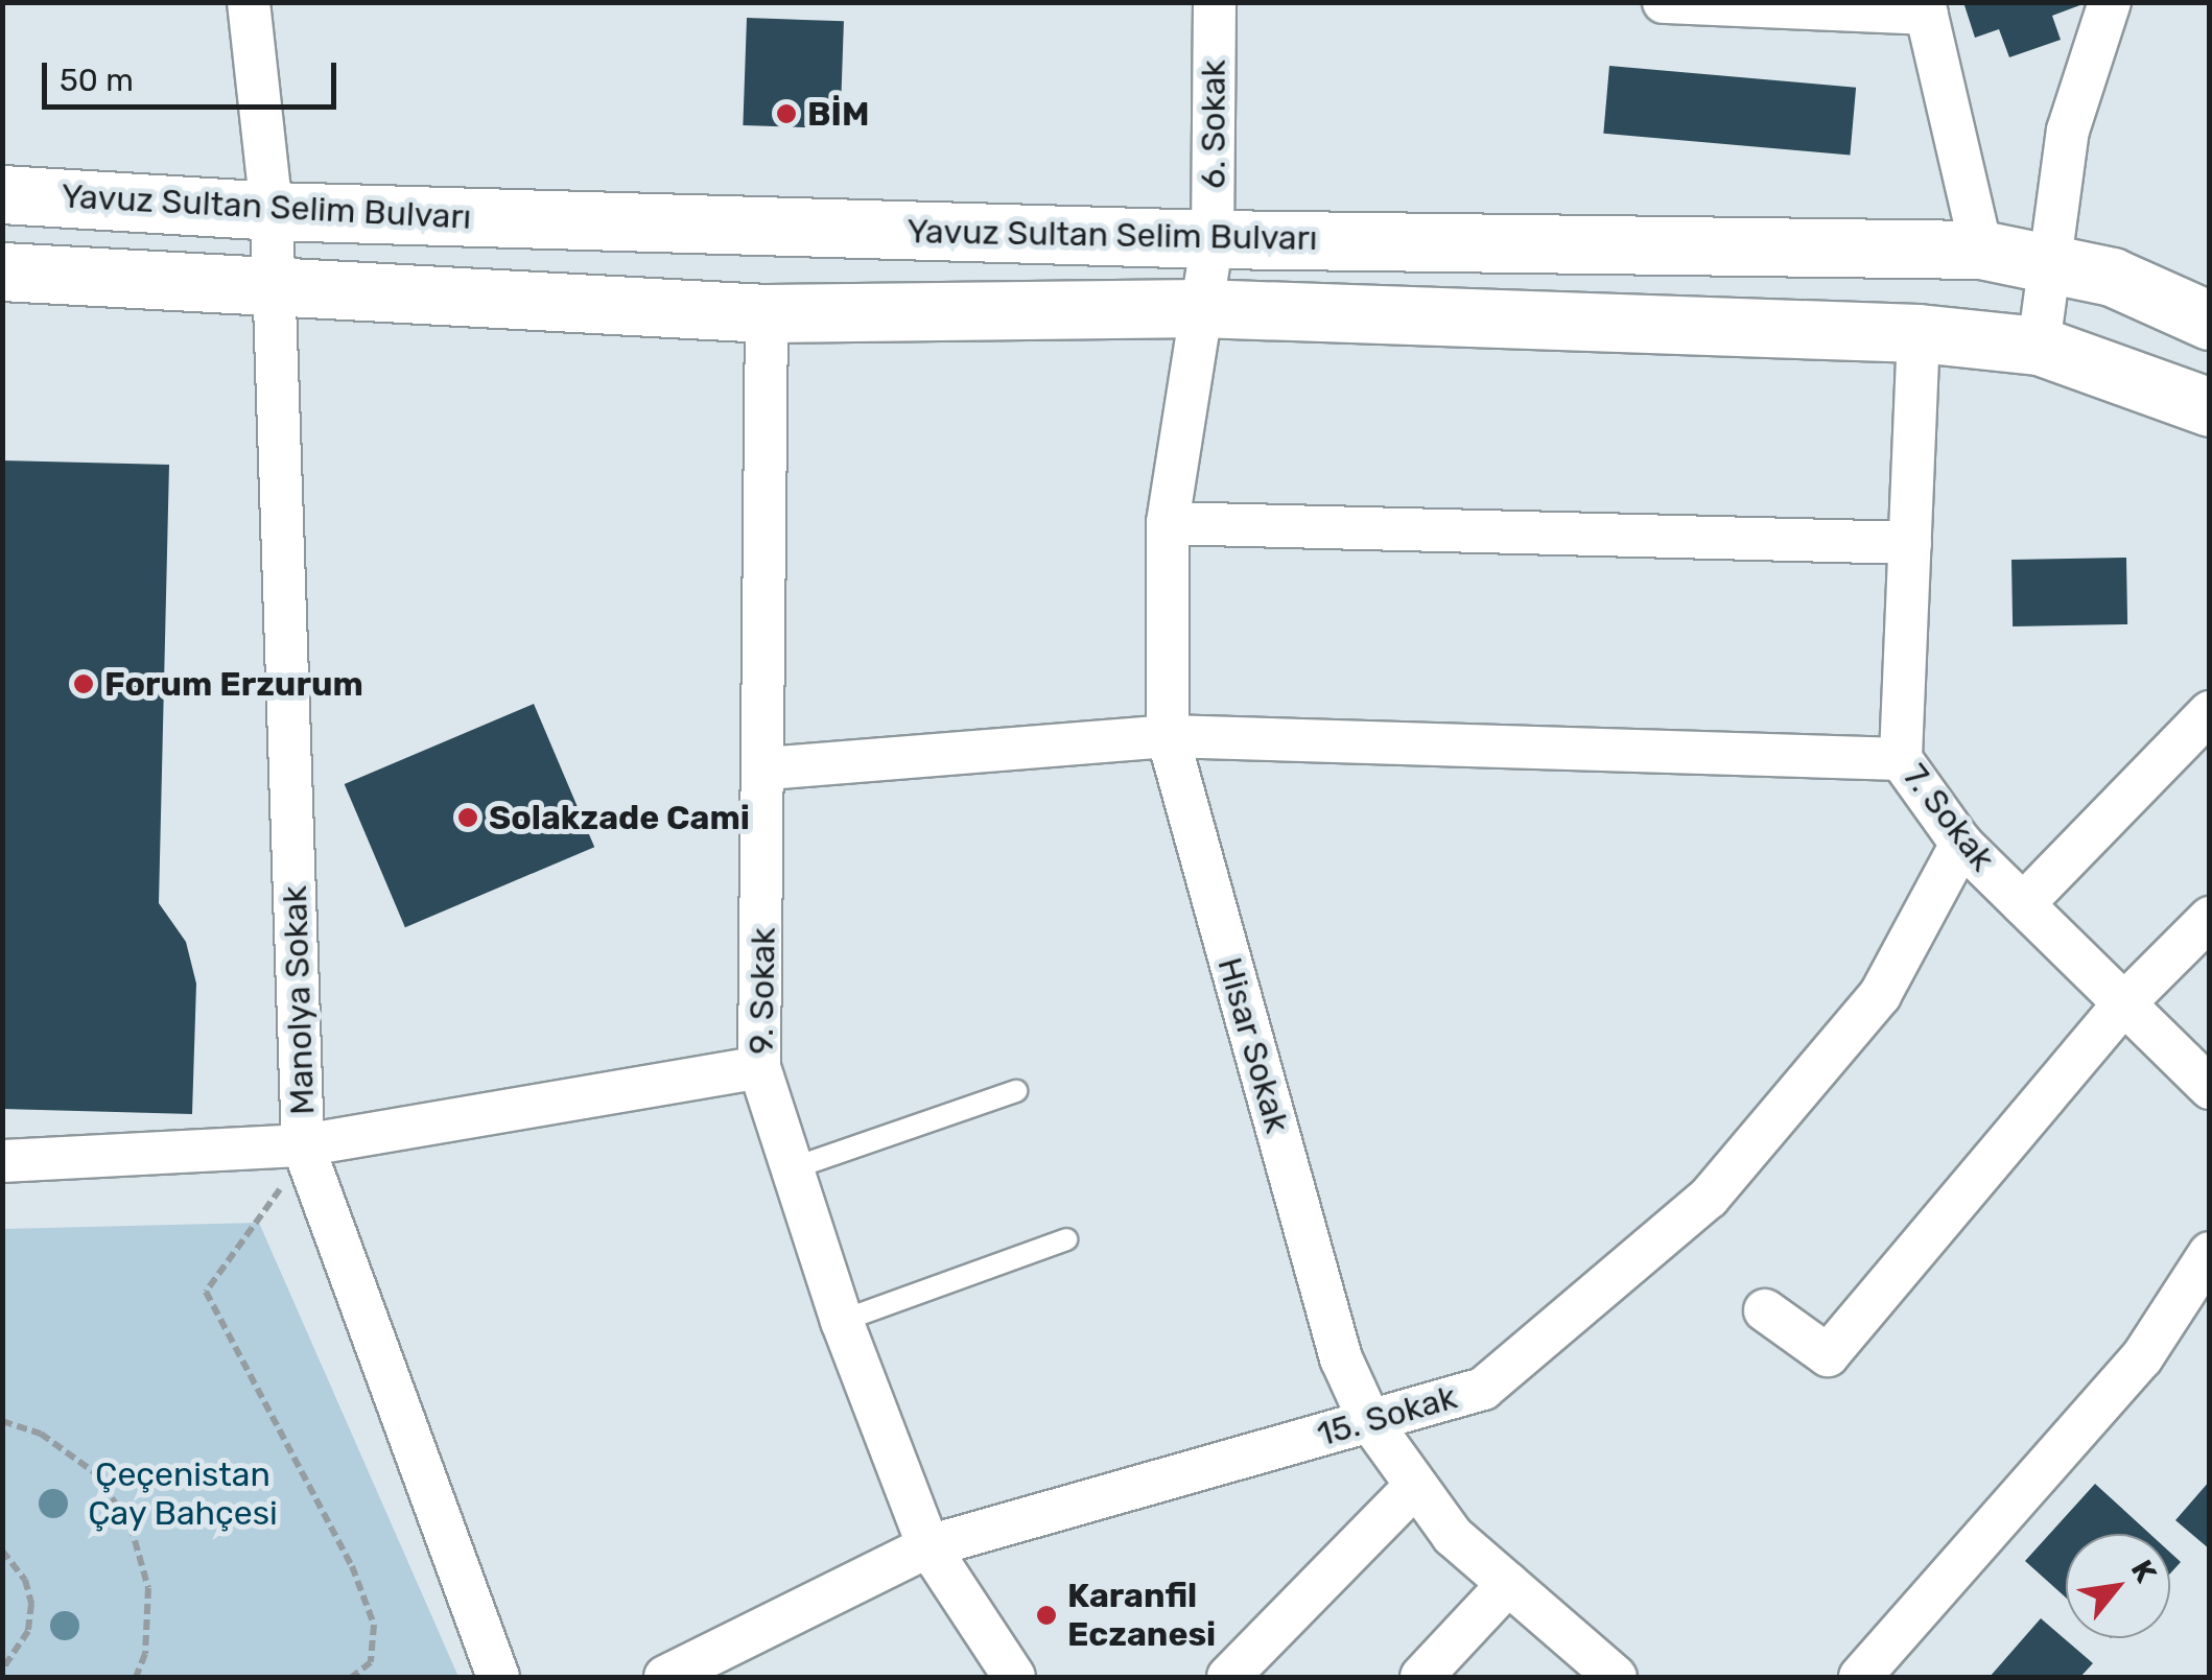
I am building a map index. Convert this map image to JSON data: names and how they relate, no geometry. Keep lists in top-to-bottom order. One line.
{"streets":{"main road":["Yavuz Sultan Selim Bulvarı"],"street":["6. Sokak","7. Sokak","9. Sokak","Manolya Sokak","Hisar Sokak","15. Sokak"]},"crossings":[["6. Sokak","Yavuz Sultan Selim Bulvarı"],["6. Sokak","Hisar Sokak"],["Yavuz Sultan Selim Bulvarı","Manolya Sokak"],["7. Sokak","15. Sokak"],["9. Sokak","15. Sokak"],["Hisar Sokak","15. Sokak"]],"parks":["Çeçenistan Çay Bahçesi"],"places":["BİM","Forum Erzurum","Solakzade Cami","Karanfil Eczanesi"],"scale_bar":"50 m","north":"top right"}
